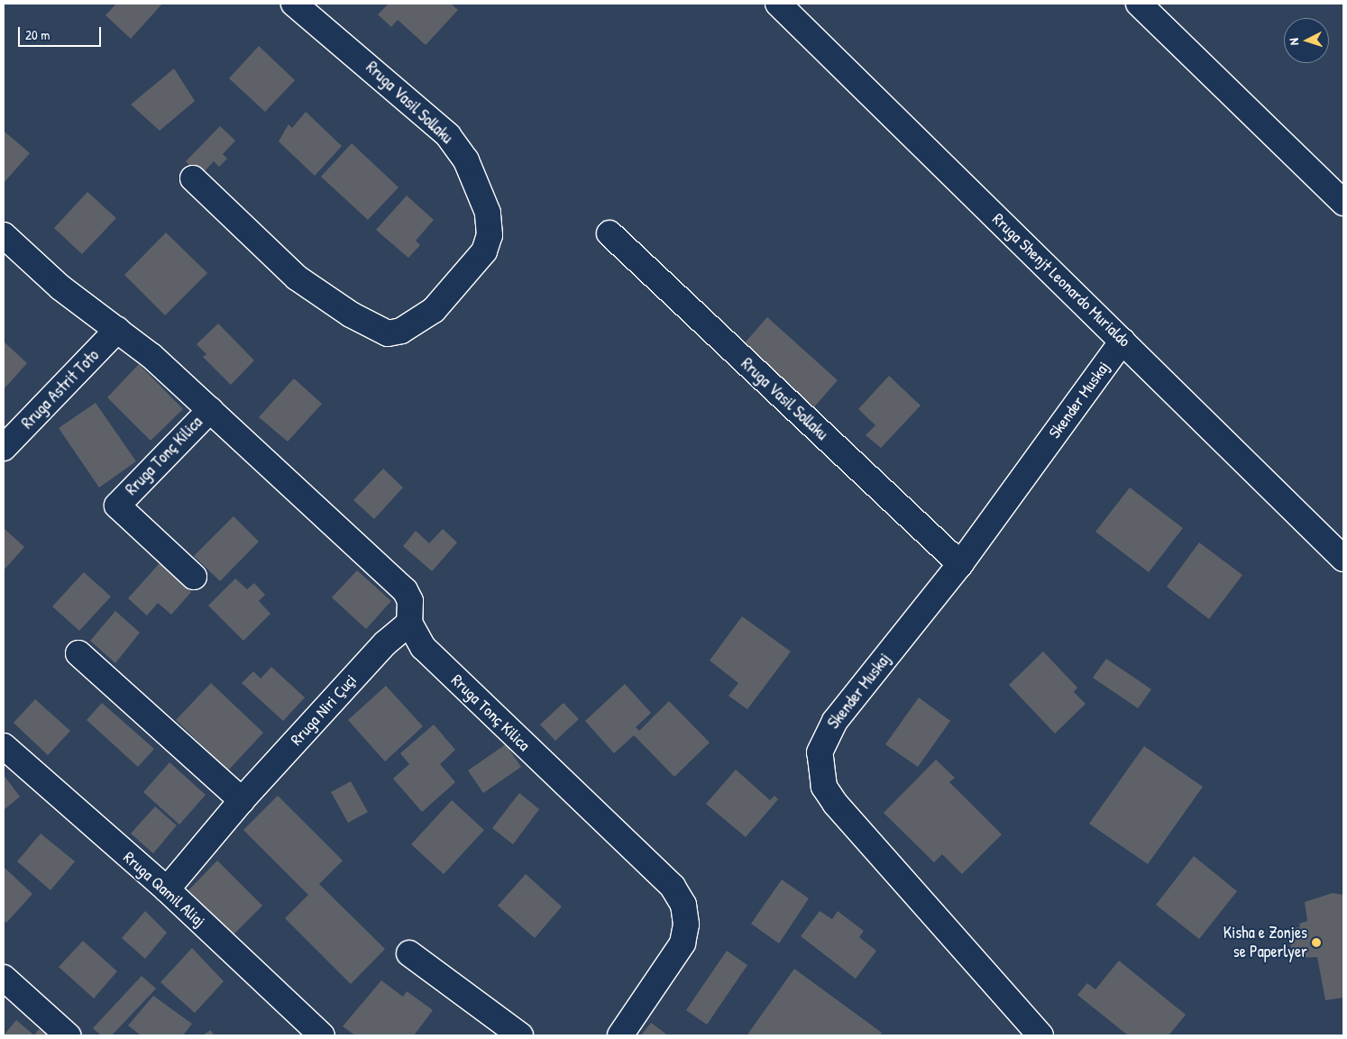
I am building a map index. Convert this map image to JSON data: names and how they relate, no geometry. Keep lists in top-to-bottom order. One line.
{"streets":{"street":["Rruga Vasil Sollaku","Rruga Shenjt Leonardo Murialdo","Rruga Astrit Toto","Skender Muskaj","Rruga Tonç Kilica","Rruga Niri Çuçi","Rruga Qamil Aliaj"]},"crossings":[["Rruga Vasil Sollaku","Skender Muskaj"],["Rruga Shenjt Leonardo Murialdo","Skender Muskaj"],["Rruga Astrit Toto","Rruga Tonç Kilica"],["Rruga Tonç Kilica","Rruga Niri Çuçi"],["Rruga Niri Çuçi","Rruga Qamil Aliaj"]],"places":["Kisha e Zonjes se Paperlyer"],"scale_bar":"20 m","north":"left"}
